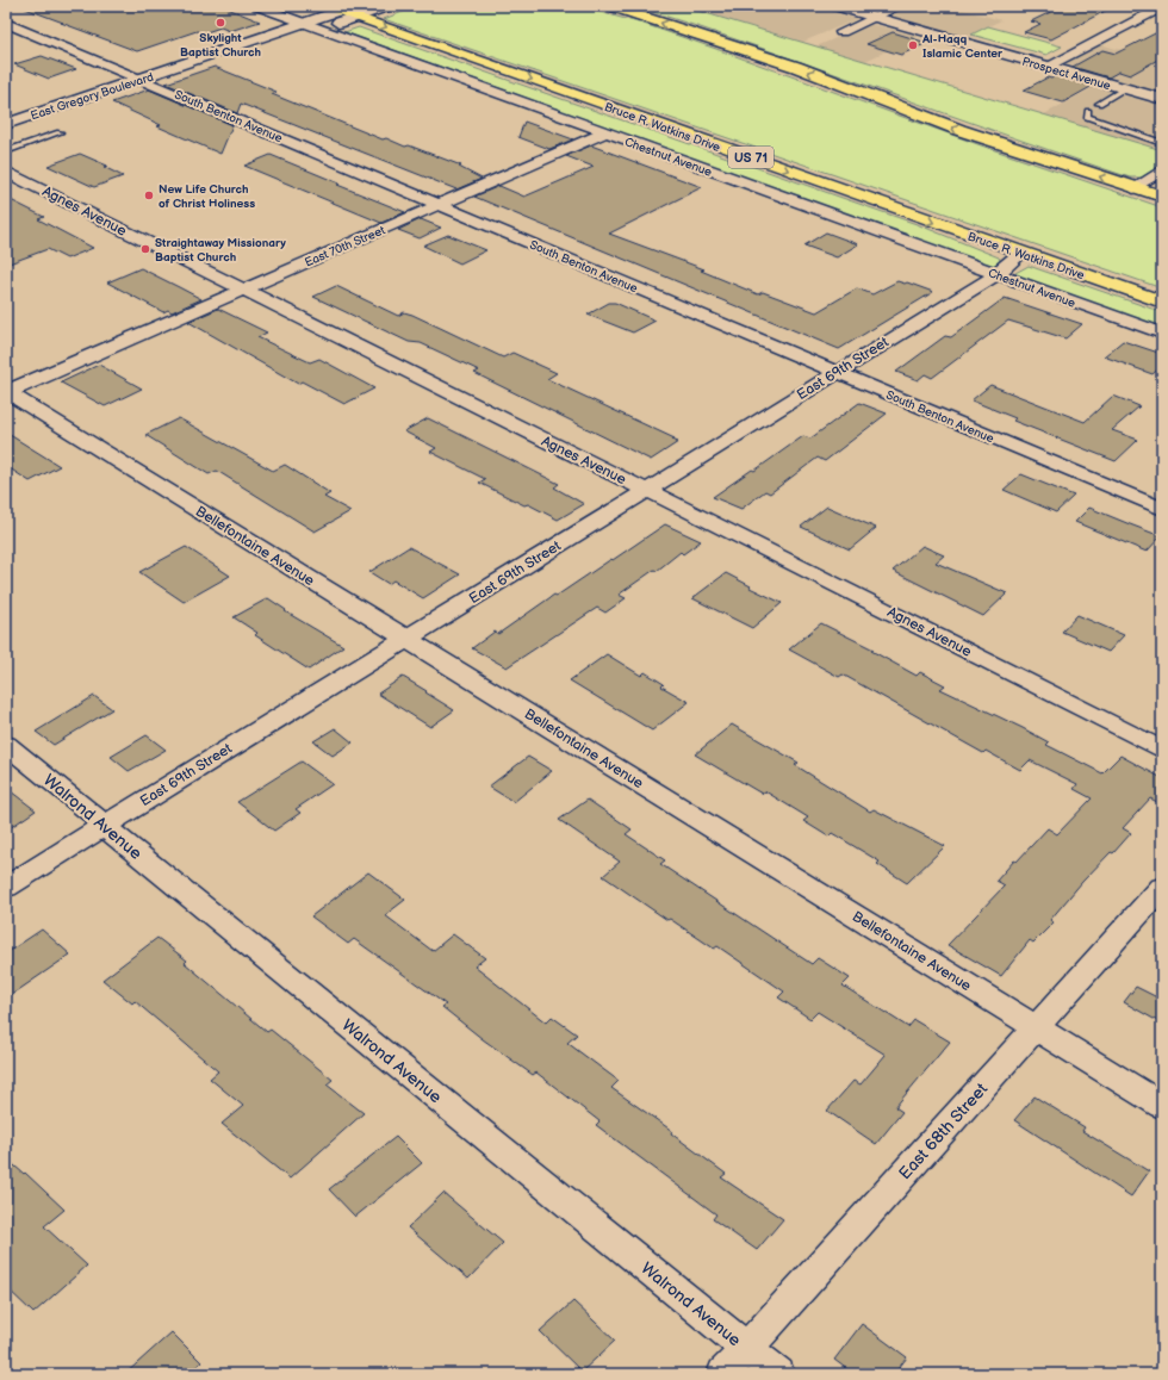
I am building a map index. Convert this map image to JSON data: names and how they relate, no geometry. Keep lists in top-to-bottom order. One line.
{"streets":{"highway":["Bruce R. Watkins Drive","US 71"],"main road":["Prospect Avenue","East Gregory Boulevard"],"street":["South Benton Avenue","Chestnut Avenue","Agnes Avenue","East 70th Street","East 69th Street","Bellefontaine Avenue","Walrond Avenue","East 68th Street"]},"crossings":[["East Gregory Boulevard","South Benton Avenue"],["East Gregory Boulevard","Bruce R. Watkins Drive"],["East Gregory Boulevard","Chestnut Avenue"],["South Benton Avenue","East 70th Street"],["South Benton Avenue","East 69th Street"],["Bruce R. Watkins Drive","East 69th Street"],["Chestnut Avenue","East 70th Street"],["Chestnut Avenue","East 69th Street"],["Agnes Avenue","East 70th Street"],["Agnes Avenue","East 69th Street"],["East 70th Street","Bellefontaine Avenue"],["East 69th Street","Bellefontaine Avenue"],["East 69th Street","Walrond Avenue"],["Bellefontaine Avenue","East 68th Street"],["Walrond Avenue","East 68th Street"]],"places":["Skylight Baptist Church","Al-Haqq Islamic Center","New Life Church of Christ Holiness","Straightaway Missionary Baptist Church"]}
